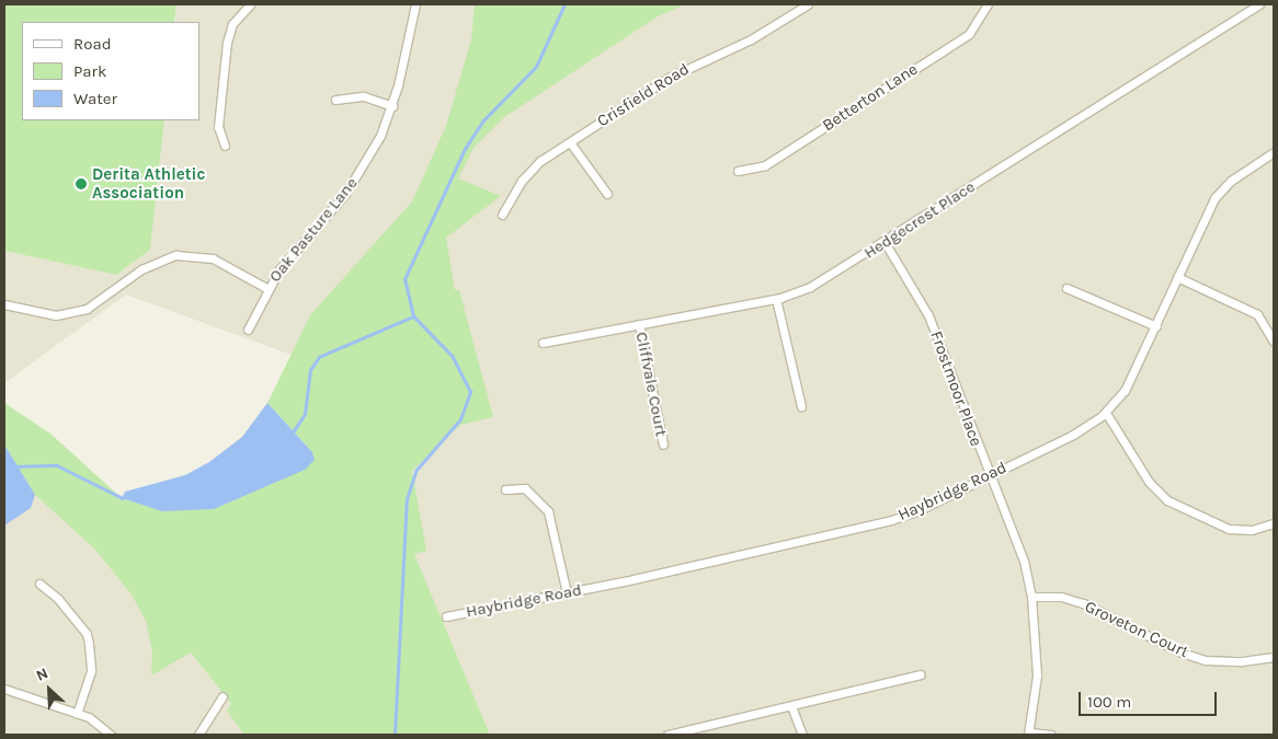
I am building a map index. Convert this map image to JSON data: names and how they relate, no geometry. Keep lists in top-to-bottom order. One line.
{"streets":{"street":["Crisfield Road","Betterton Lane","Hedgecrest Place","Oak Pasture Lane","Cliffvale Court","Frostmoor Place","Haybridge Road","Groveton Court"]},"crossings":[["Hedgecrest Place","Cliffvale Court"],["Hedgecrest Place","Frostmoor Place"],["Frostmoor Place","Haybridge Road"],["Frostmoor Place","Groveton Court"]],"places":["Derita Athletic Association"],"legend":["Road","Park","Water"],"scale_bar":"100 m","north":"top left"}
